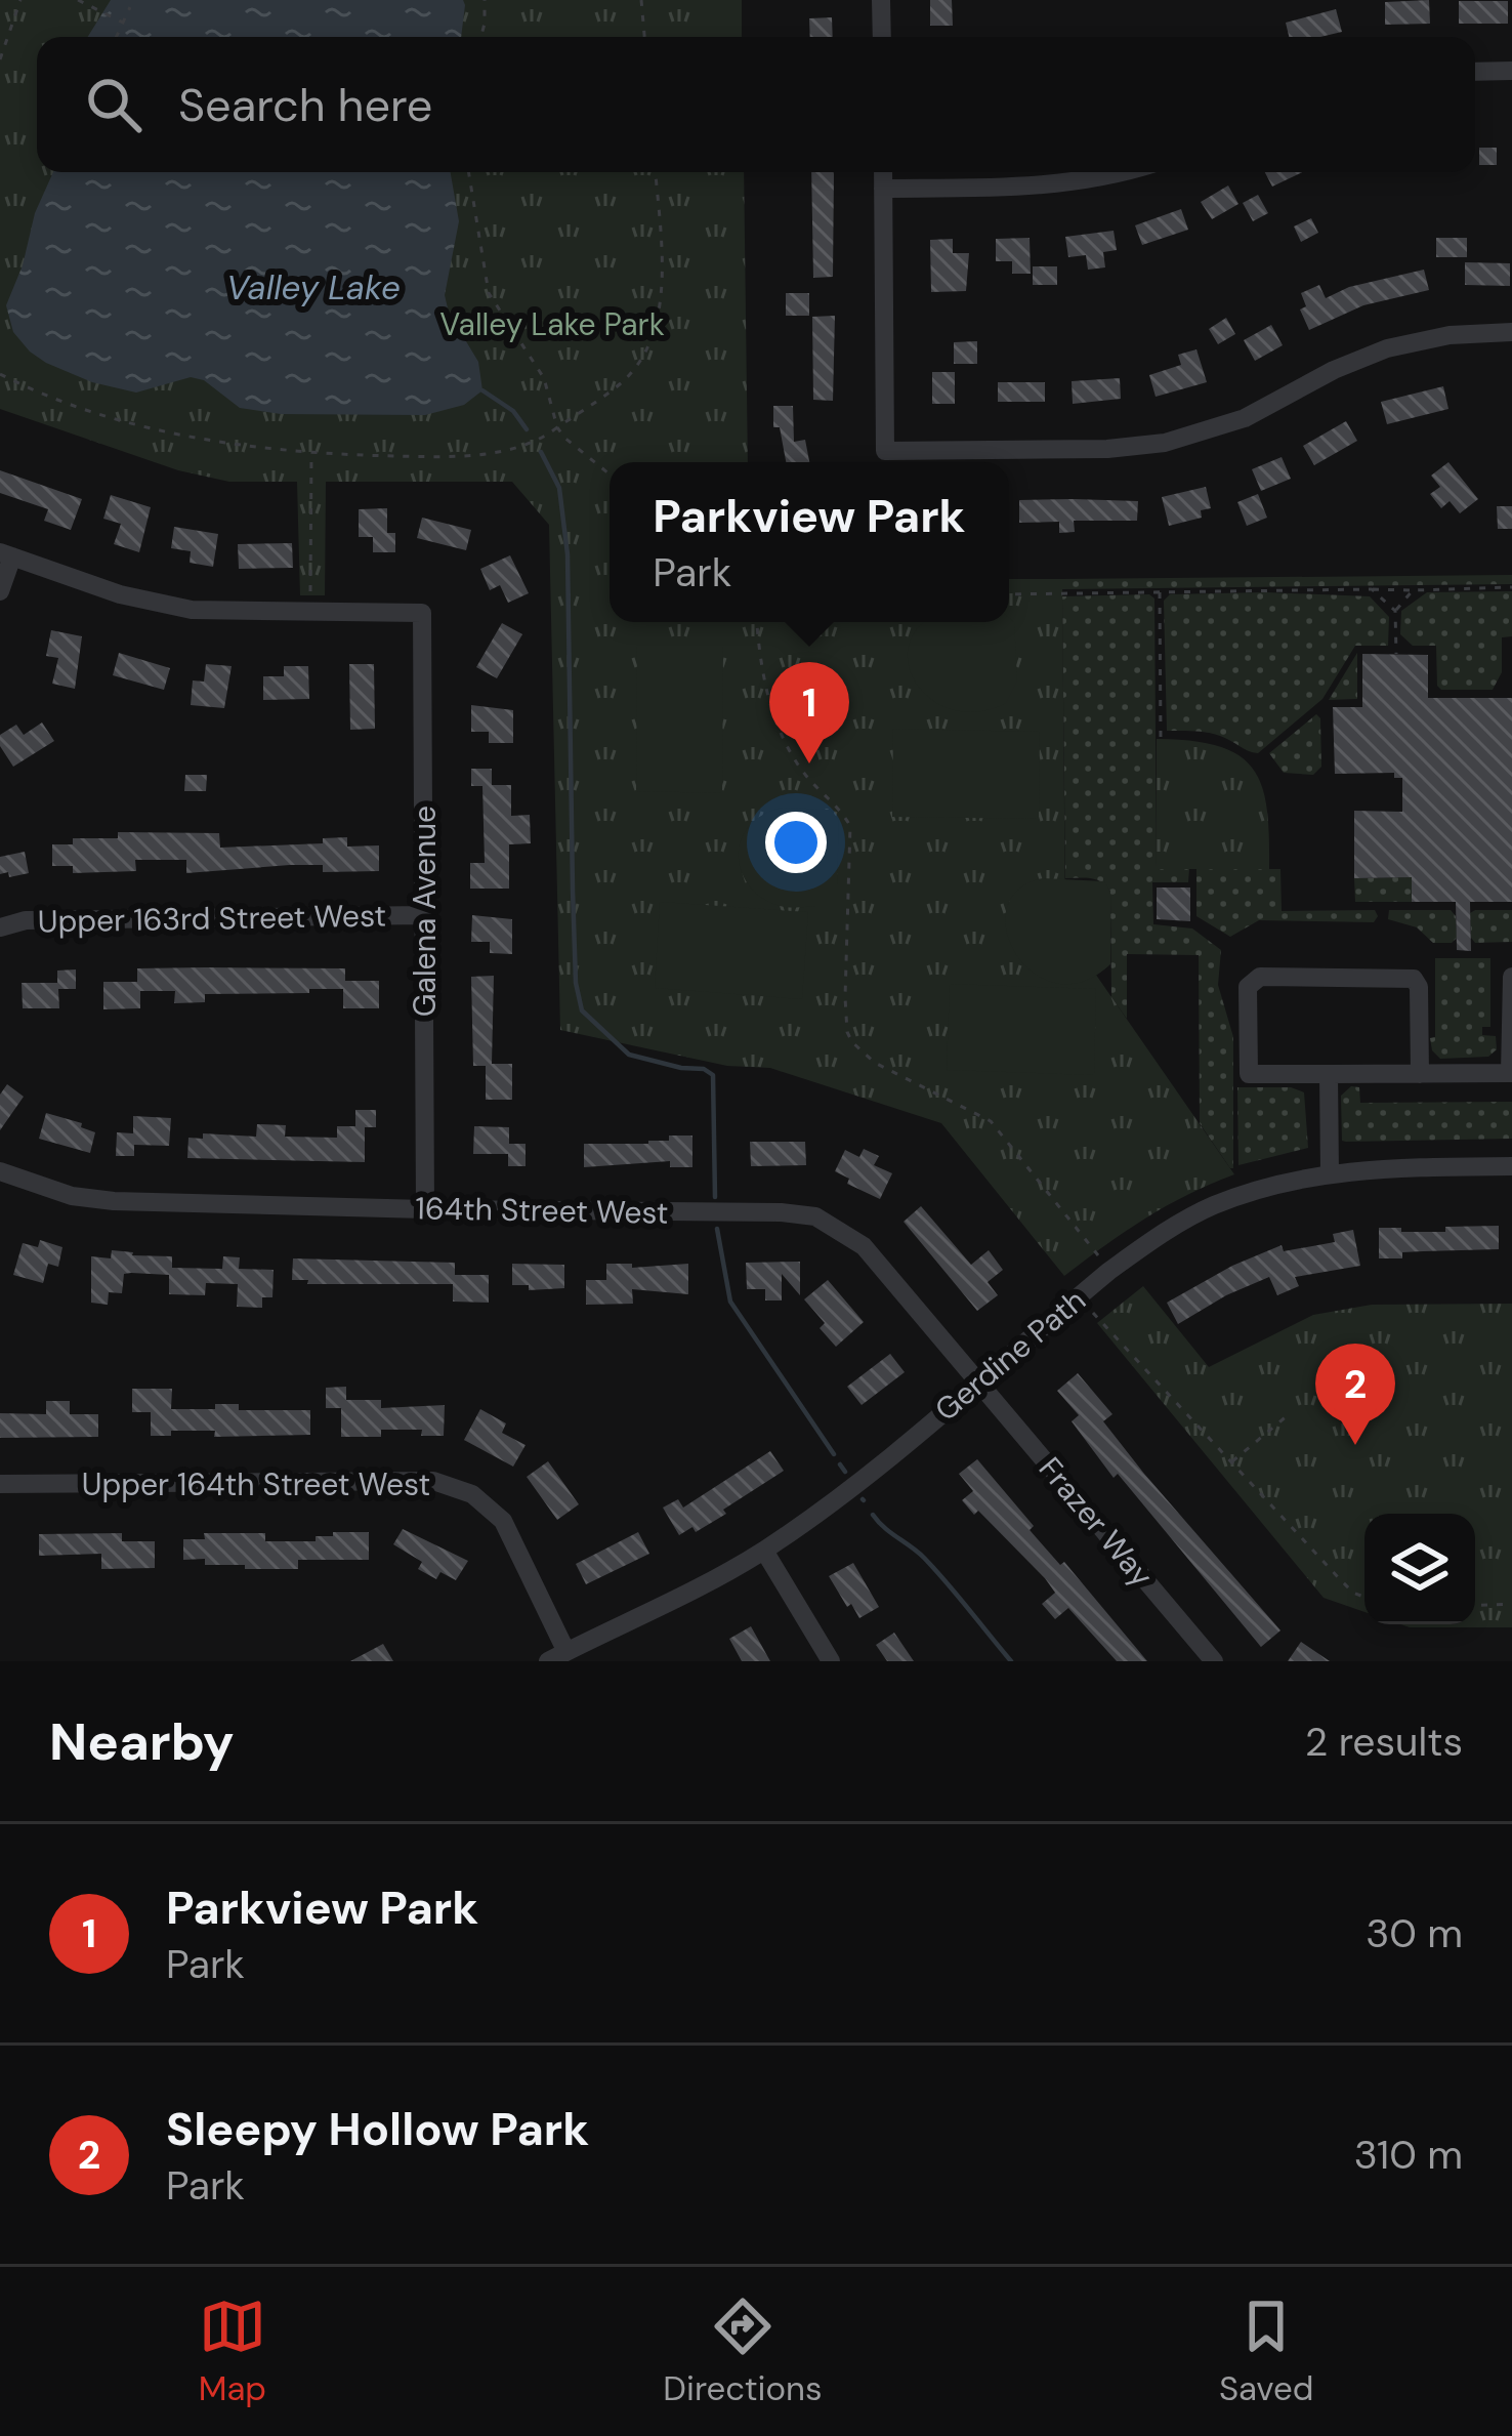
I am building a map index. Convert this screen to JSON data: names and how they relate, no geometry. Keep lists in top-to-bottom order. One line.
{"streets":{"street":["Galena Avenue","Upper 163rd Street West","164th Street West","Gerdine Path","Upper 164th Street West","Frazer Way"]},"crossings":[["Galena Avenue","Upper 163rd Street West"],["Galena Avenue","164th Street West"],["164th Street West","Gerdine Path"],["164th Street West","Frazer Way"],["Gerdine Path","Upper 164th Street West"],["Gerdine Path","Frazer Way"]],"water":["Valley Lake"],"parks":["Valley Lake Park"],"page":{"search":"Search here","popup":["Parkview Park","Park"],"pins":["1","2"],"heading":["Nearby","2 results"],"list":[{"mark":"1","name":"Parkview Park","note":"Park","value":"30 m"},{"mark":"2","name":"Sleepy Hollow Park","note":"Park","value":"310 m"}],"nav":["Map","Directions","Saved"]}}
